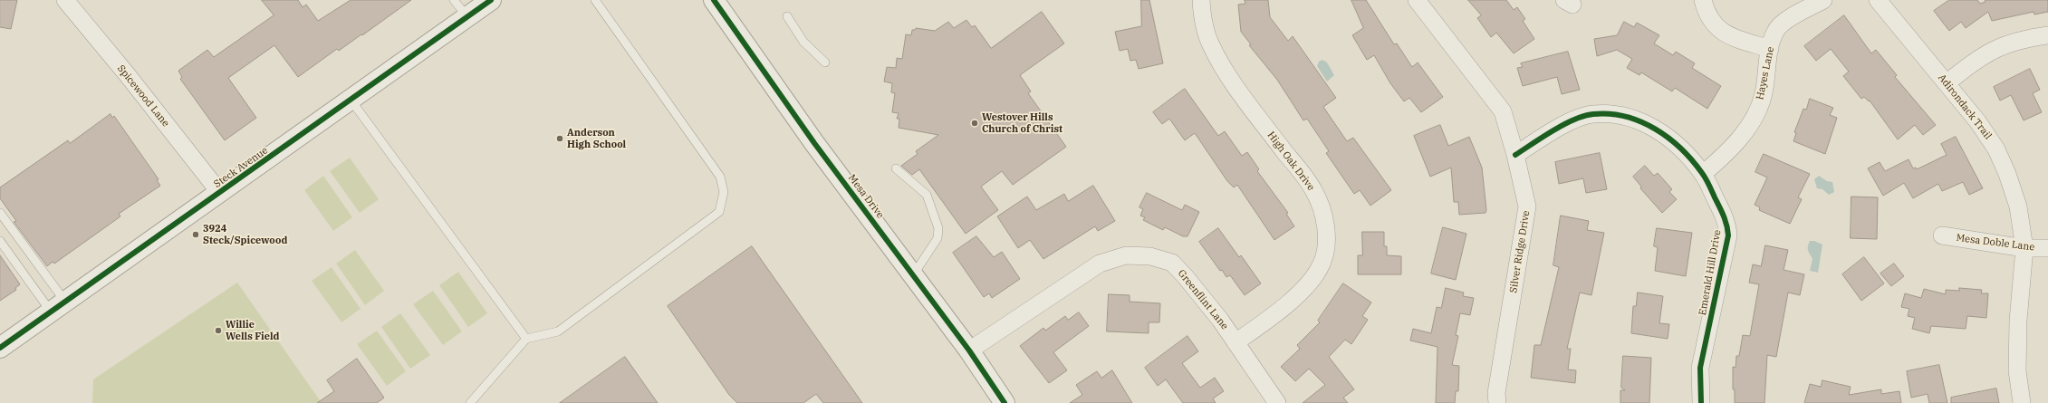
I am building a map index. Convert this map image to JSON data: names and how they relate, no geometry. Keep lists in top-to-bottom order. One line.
{"streets":{"street":["Hayes Lane","Spicewood Lane","Adirondack Trail","High Oak Drive","Steck Avenue","Mesa Drive","Mesa Doble Lane","Silver Ridge Drive","Emerald Hill Drive","Greenflint Lane"]},"crossings":[["Hayes Lane","Emerald Hill Drive"],["Spicewood Lane","Steck Avenue"],["Adirondack Trail","Mesa Doble Lane"],["High Oak Drive","Greenflint Lane"],["Mesa Drive","Greenflint Lane"],["Silver Ridge Drive","Emerald Hill Drive"]],"places":["Westover Hills Church of Christ","Anderson High School","3924 Steck/Spicewood","Willie Wells Field"]}
